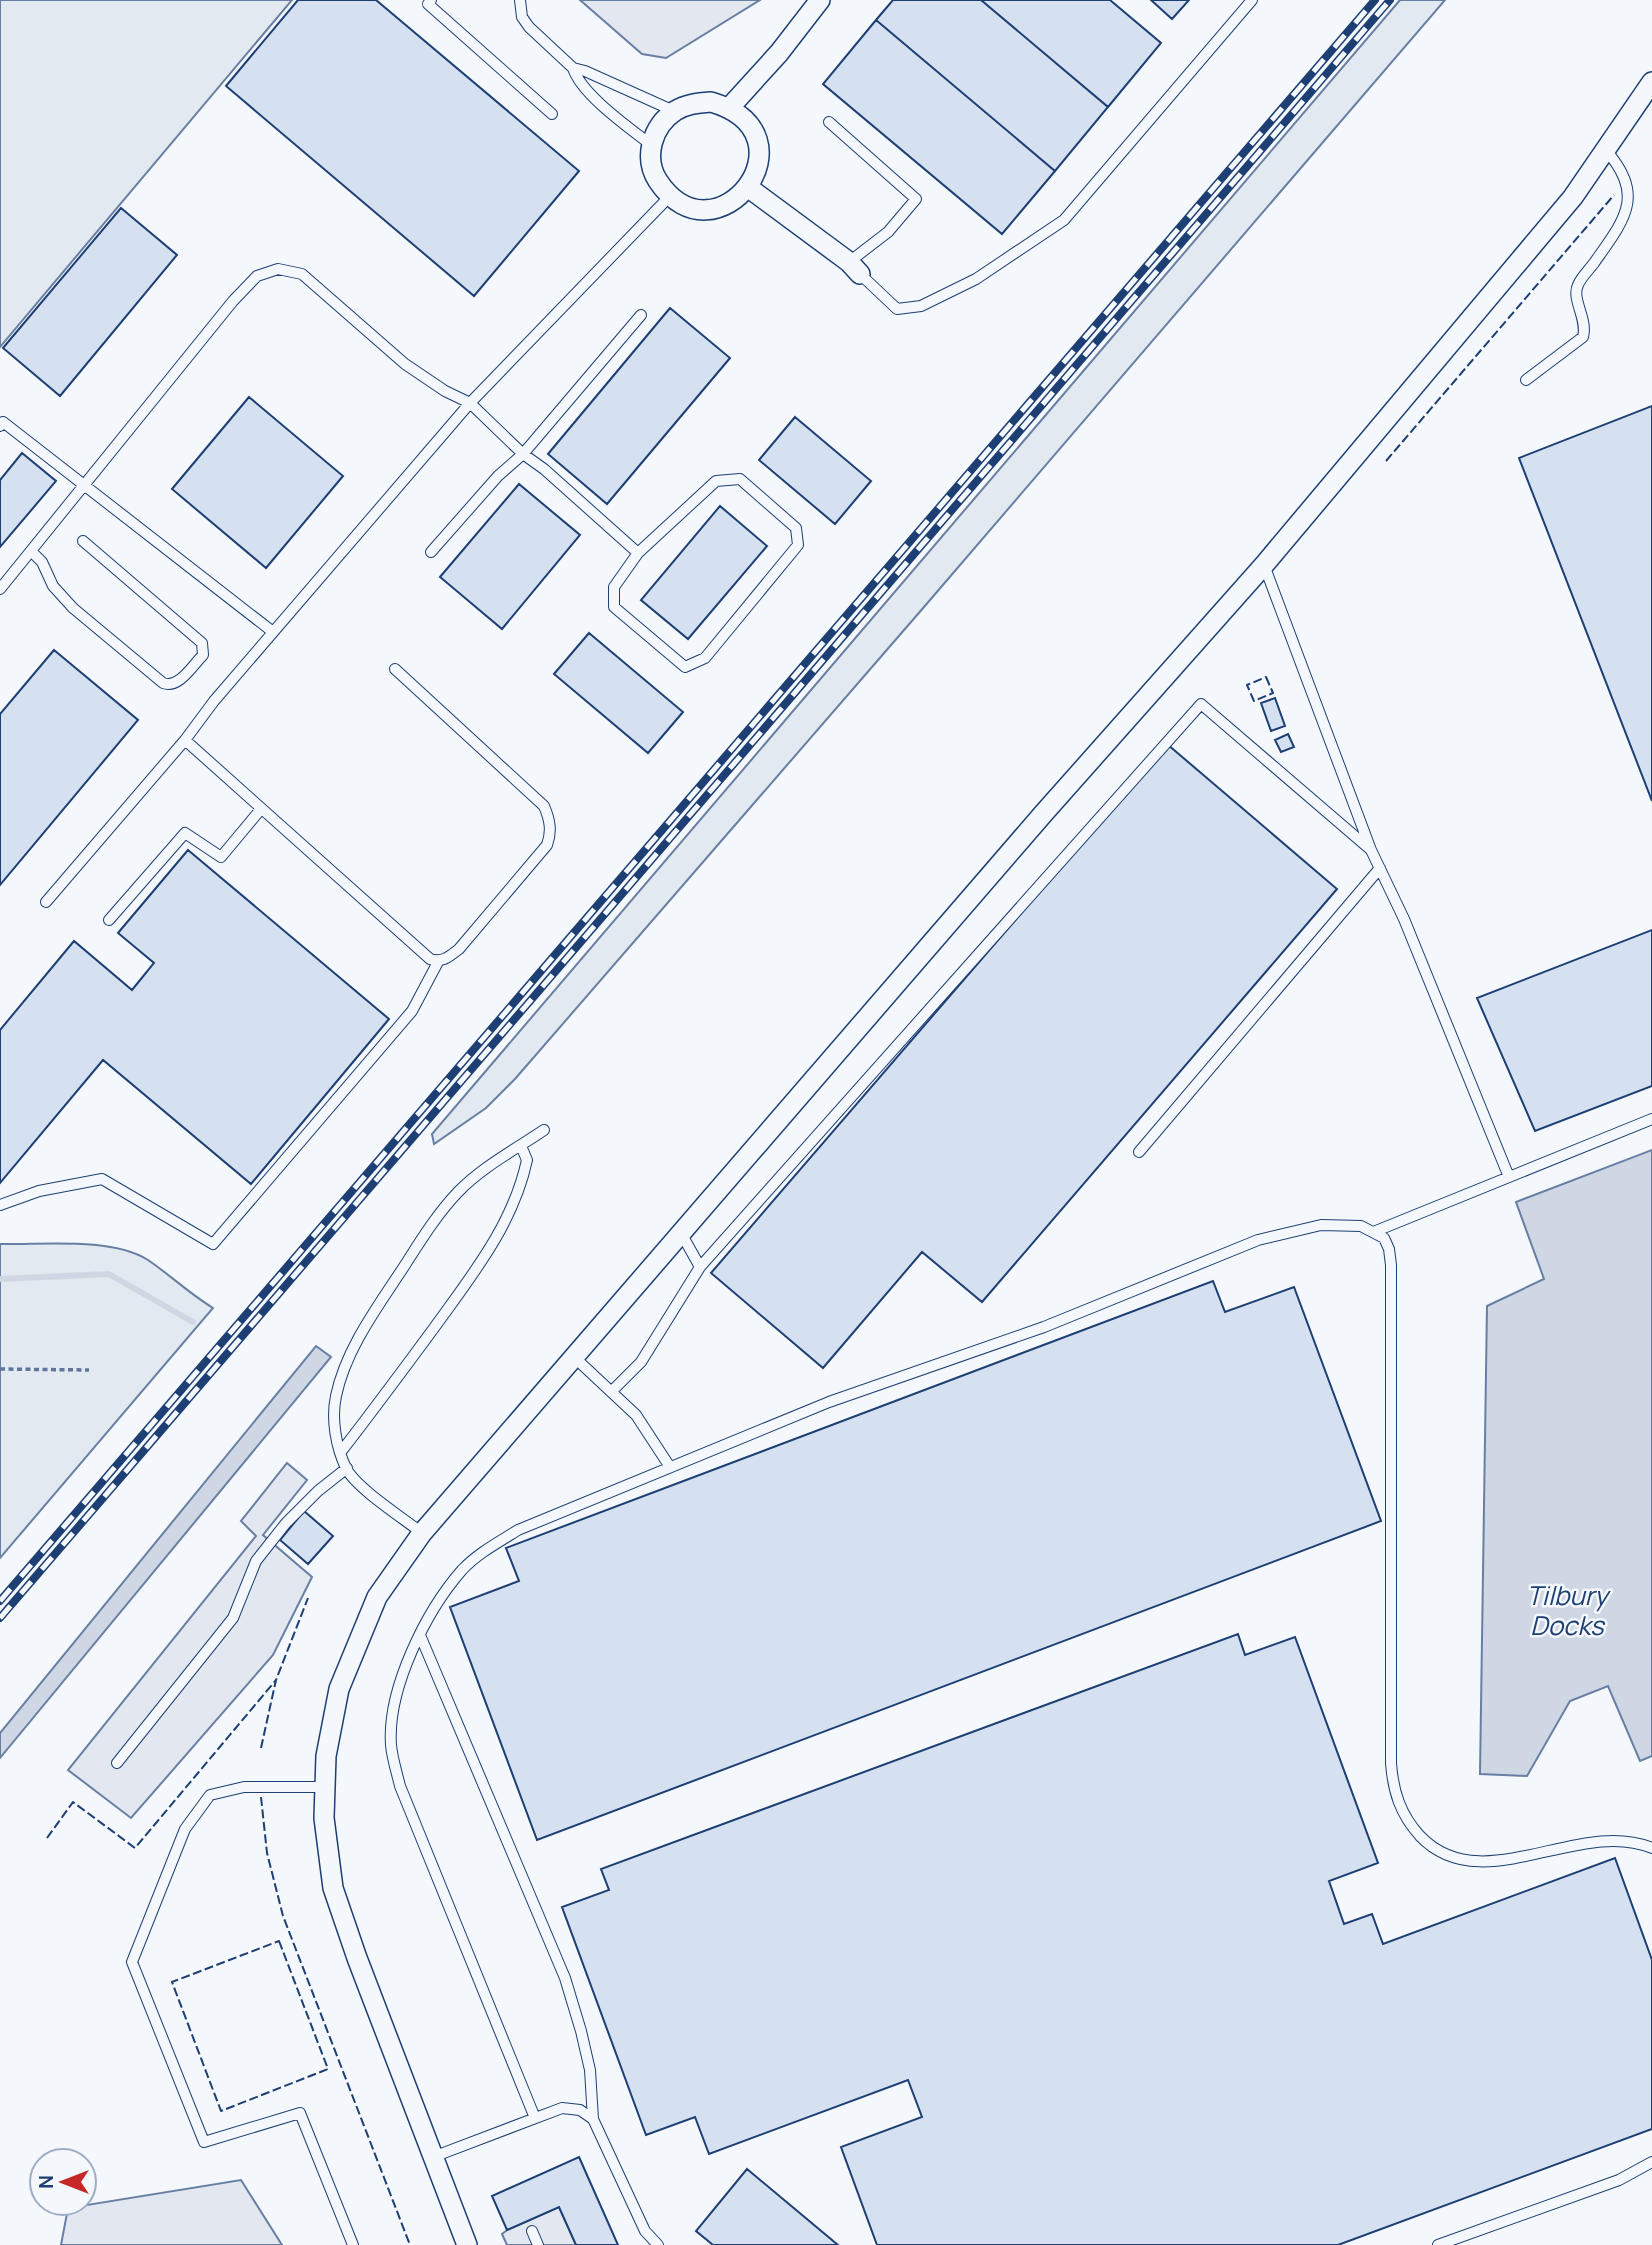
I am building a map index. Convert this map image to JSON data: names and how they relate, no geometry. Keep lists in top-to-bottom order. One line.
{"water":["Tilbury Docks"],"north":"left"}
